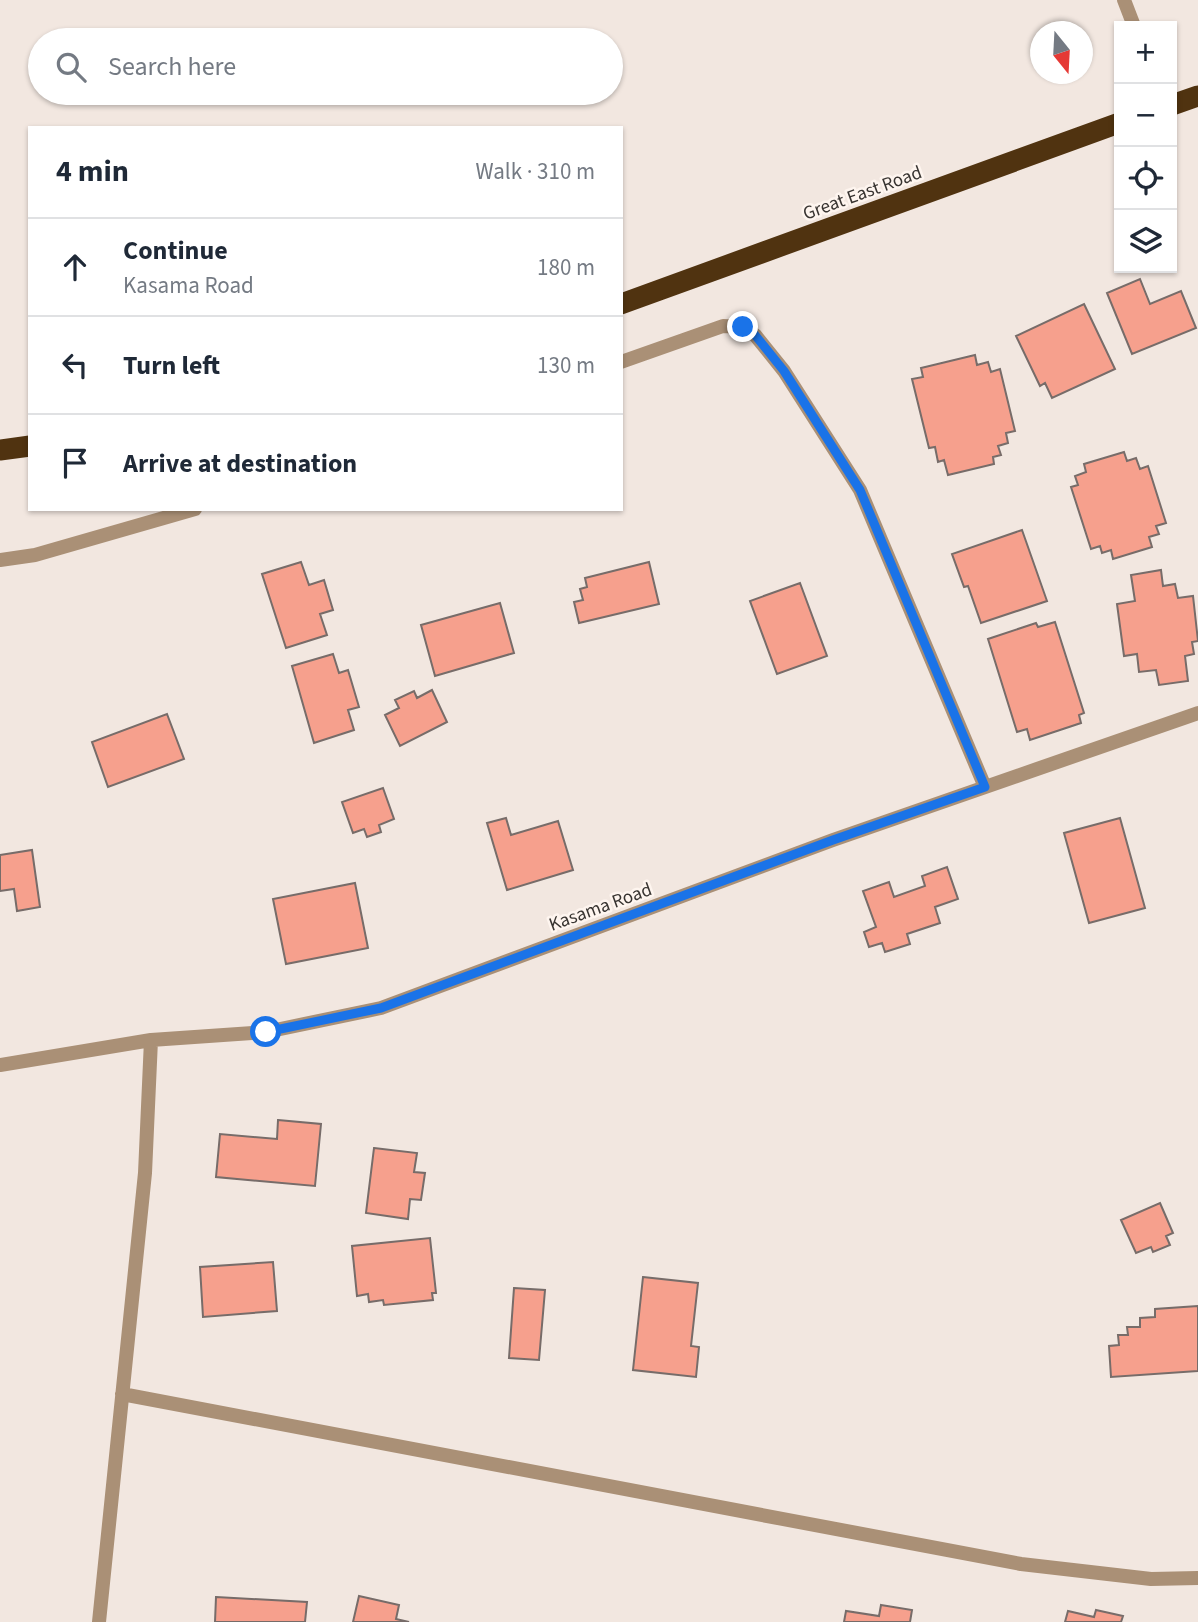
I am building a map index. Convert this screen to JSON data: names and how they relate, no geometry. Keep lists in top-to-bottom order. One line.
{"streets":{"highway":["Great East Road"],"street":["Kasama Road"]},"north":"bottom","page":{"map_buttons":["+","−"],"search":"Search here","heading":["4 min","Walk · 310 m"],"list":[["Continue","Kasama Road","180 m"],["Turn left","130 m"],"Arrive at destination"]}}
